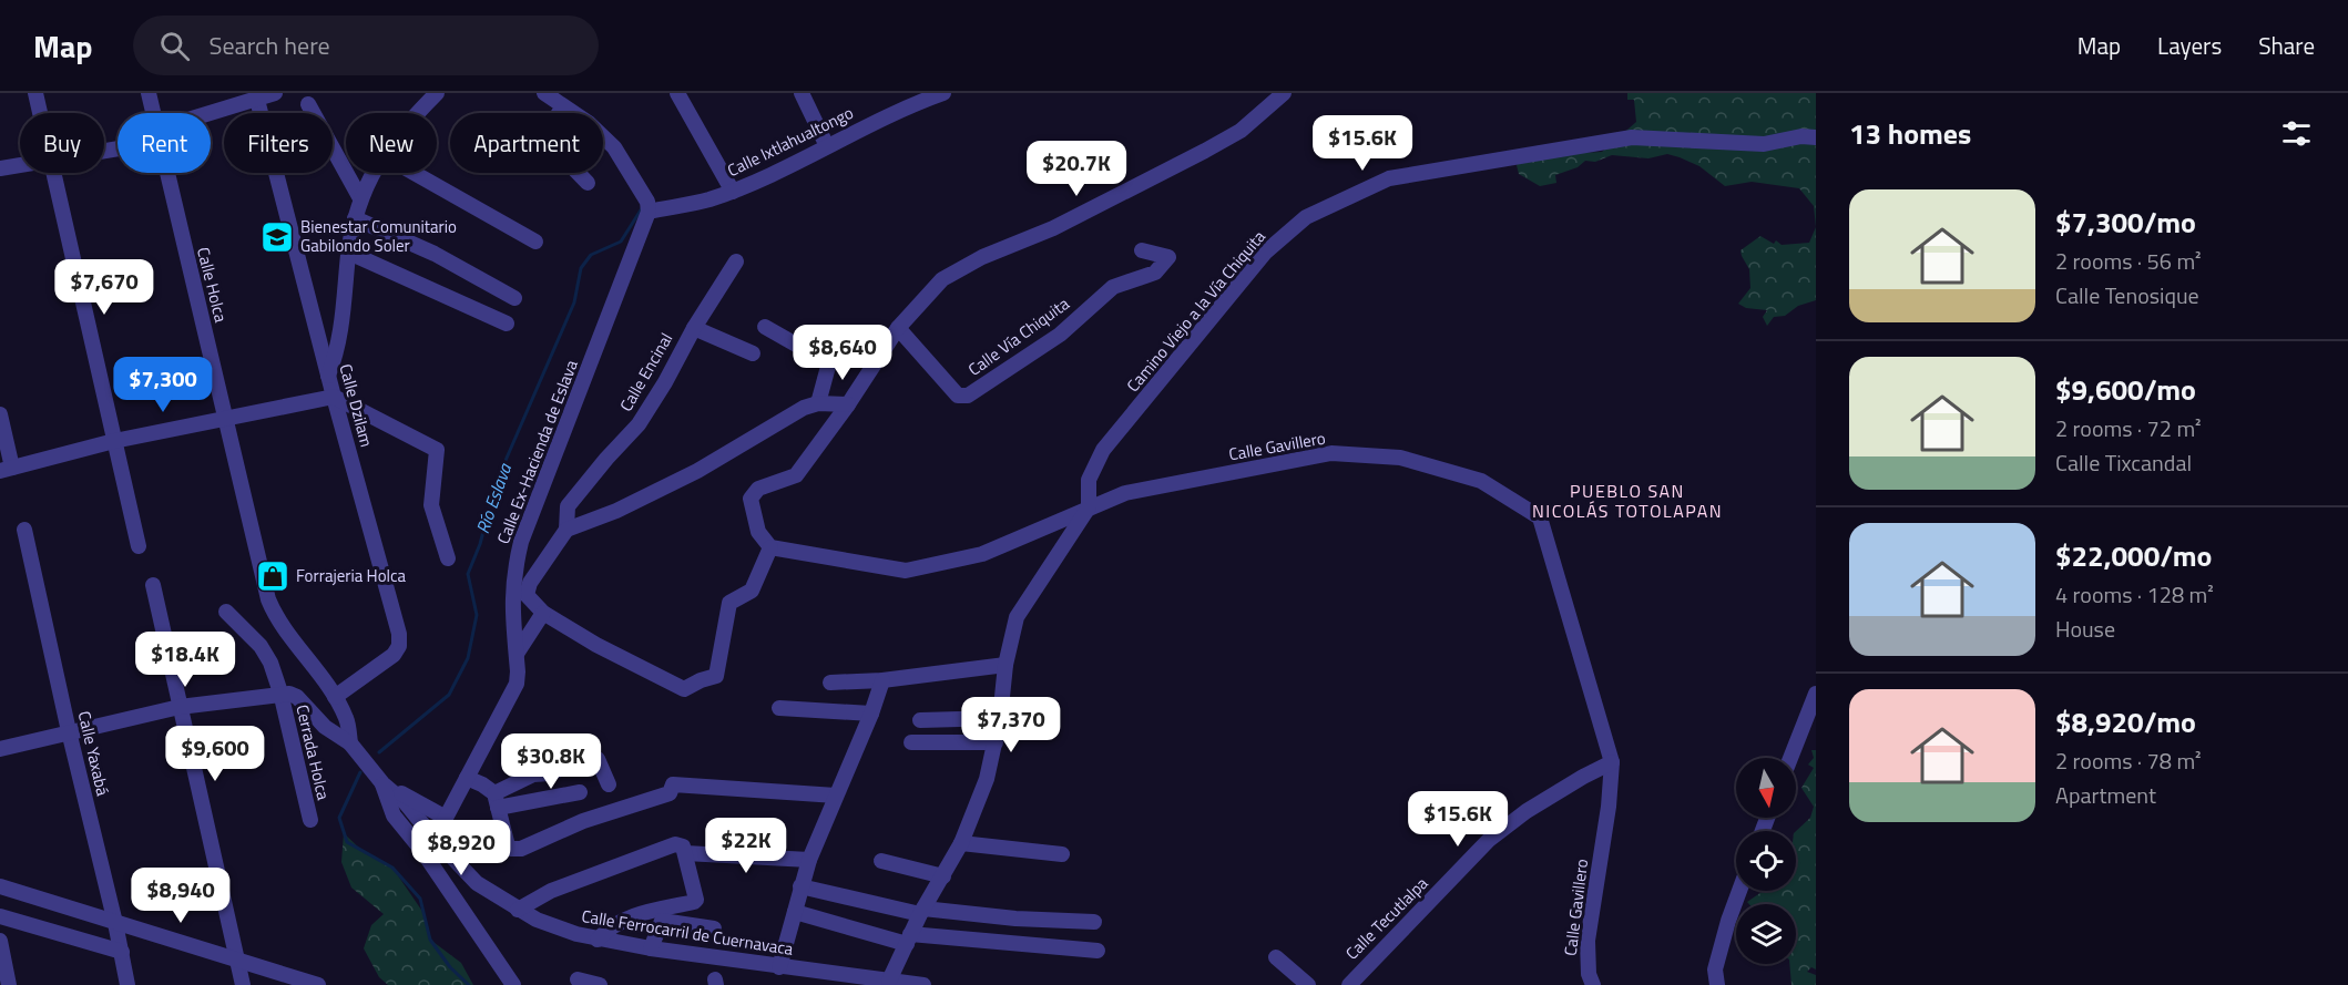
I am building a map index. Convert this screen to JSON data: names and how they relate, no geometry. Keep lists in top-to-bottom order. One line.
{"streets":{"street":["Calle Ixtlahualtongo","Calle Holca","Camino Viejo a la Vía Chiquita","Calle Vía Chiquita","Calle Encinal","Calle Dzilam","Calle Gavillero","Calle Ex-Hacienda de Eslava","Cerrada Holca","Calle Yaxabá","Calle Tecutlalpa","Calle Ferrocarril de Cuernavaca"]},"crossings":[["Calle Ixtlahualtongo","Calle Ex-Hacienda de Eslava"],["Calle Holca","Calle Dzilam"],["Camino Viejo a la Vía Chiquita","Calle Gavillero"],["Calle Gavillero","Calle Tecutlalpa"],["Calle Ex-Hacienda de Eslava","Calle Ferrocarril de Cuernavaca"]],"districts":["PUEBLO SAN NICOLÁS TOTOLAPAN"],"water":["Río Eslava"],"places":{"school or university":["Bienestar Comunitario Gabilondo Soler"],"shop":["Forrajeria Holca"]},"north":"bottom","page":{"header":"Map","search":"Search here","nav":["Map","Layers","Share"],"heading":"13 homes","chip":["Buy","Rent","Filters","New","Apartment"],"price":["$15.6K","$20.7K","$7,670","$8,640","$7,300","$18.4K","$7,370","$9,600","$30.8K","$15.6K","$22K","$8,920","$8,940"],"list":[{"name":"$7,300/mo","note":"2 rooms · 56 m² · Calle Tenosique"},{"name":"$9,600/mo","note":"2 rooms · 72 m² · Calle Tixcandal"},{"name":"$22,000/mo","note":"4 rooms · 128 m² · House"},{"name":"$8,920/mo","note":"2 rooms · 78 m² · Apartment"}]}}
